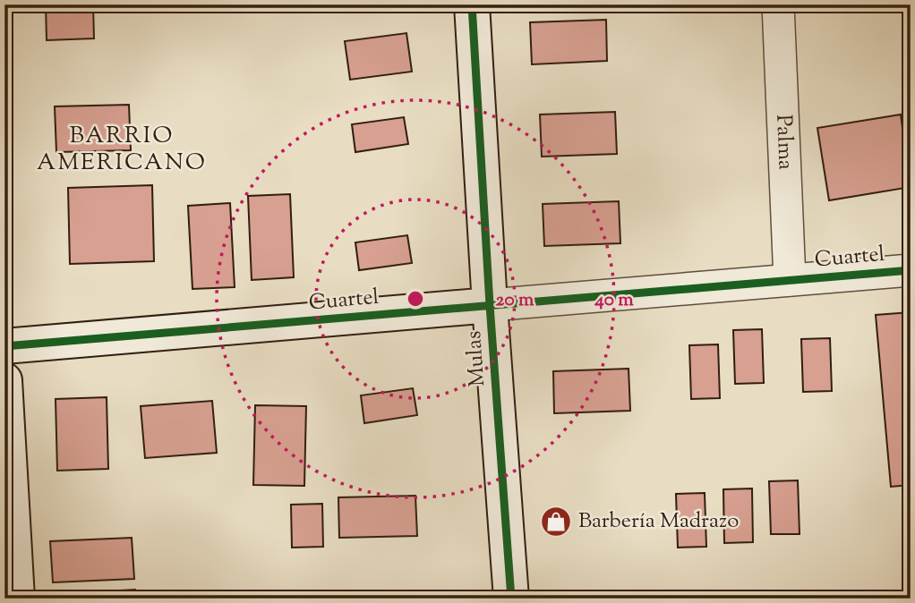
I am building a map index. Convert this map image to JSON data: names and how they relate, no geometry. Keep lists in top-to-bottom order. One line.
{"streets":{"street":["Palma","Cuartel","Mulas"]},"crossings":[["Palma","Cuartel"],["Cuartel","Mulas"]],"districts":["BARRIO AMERICANO"],"places":{"shop":["Barbería Madrazo"]},"rings":["20 m","40 m"]}
